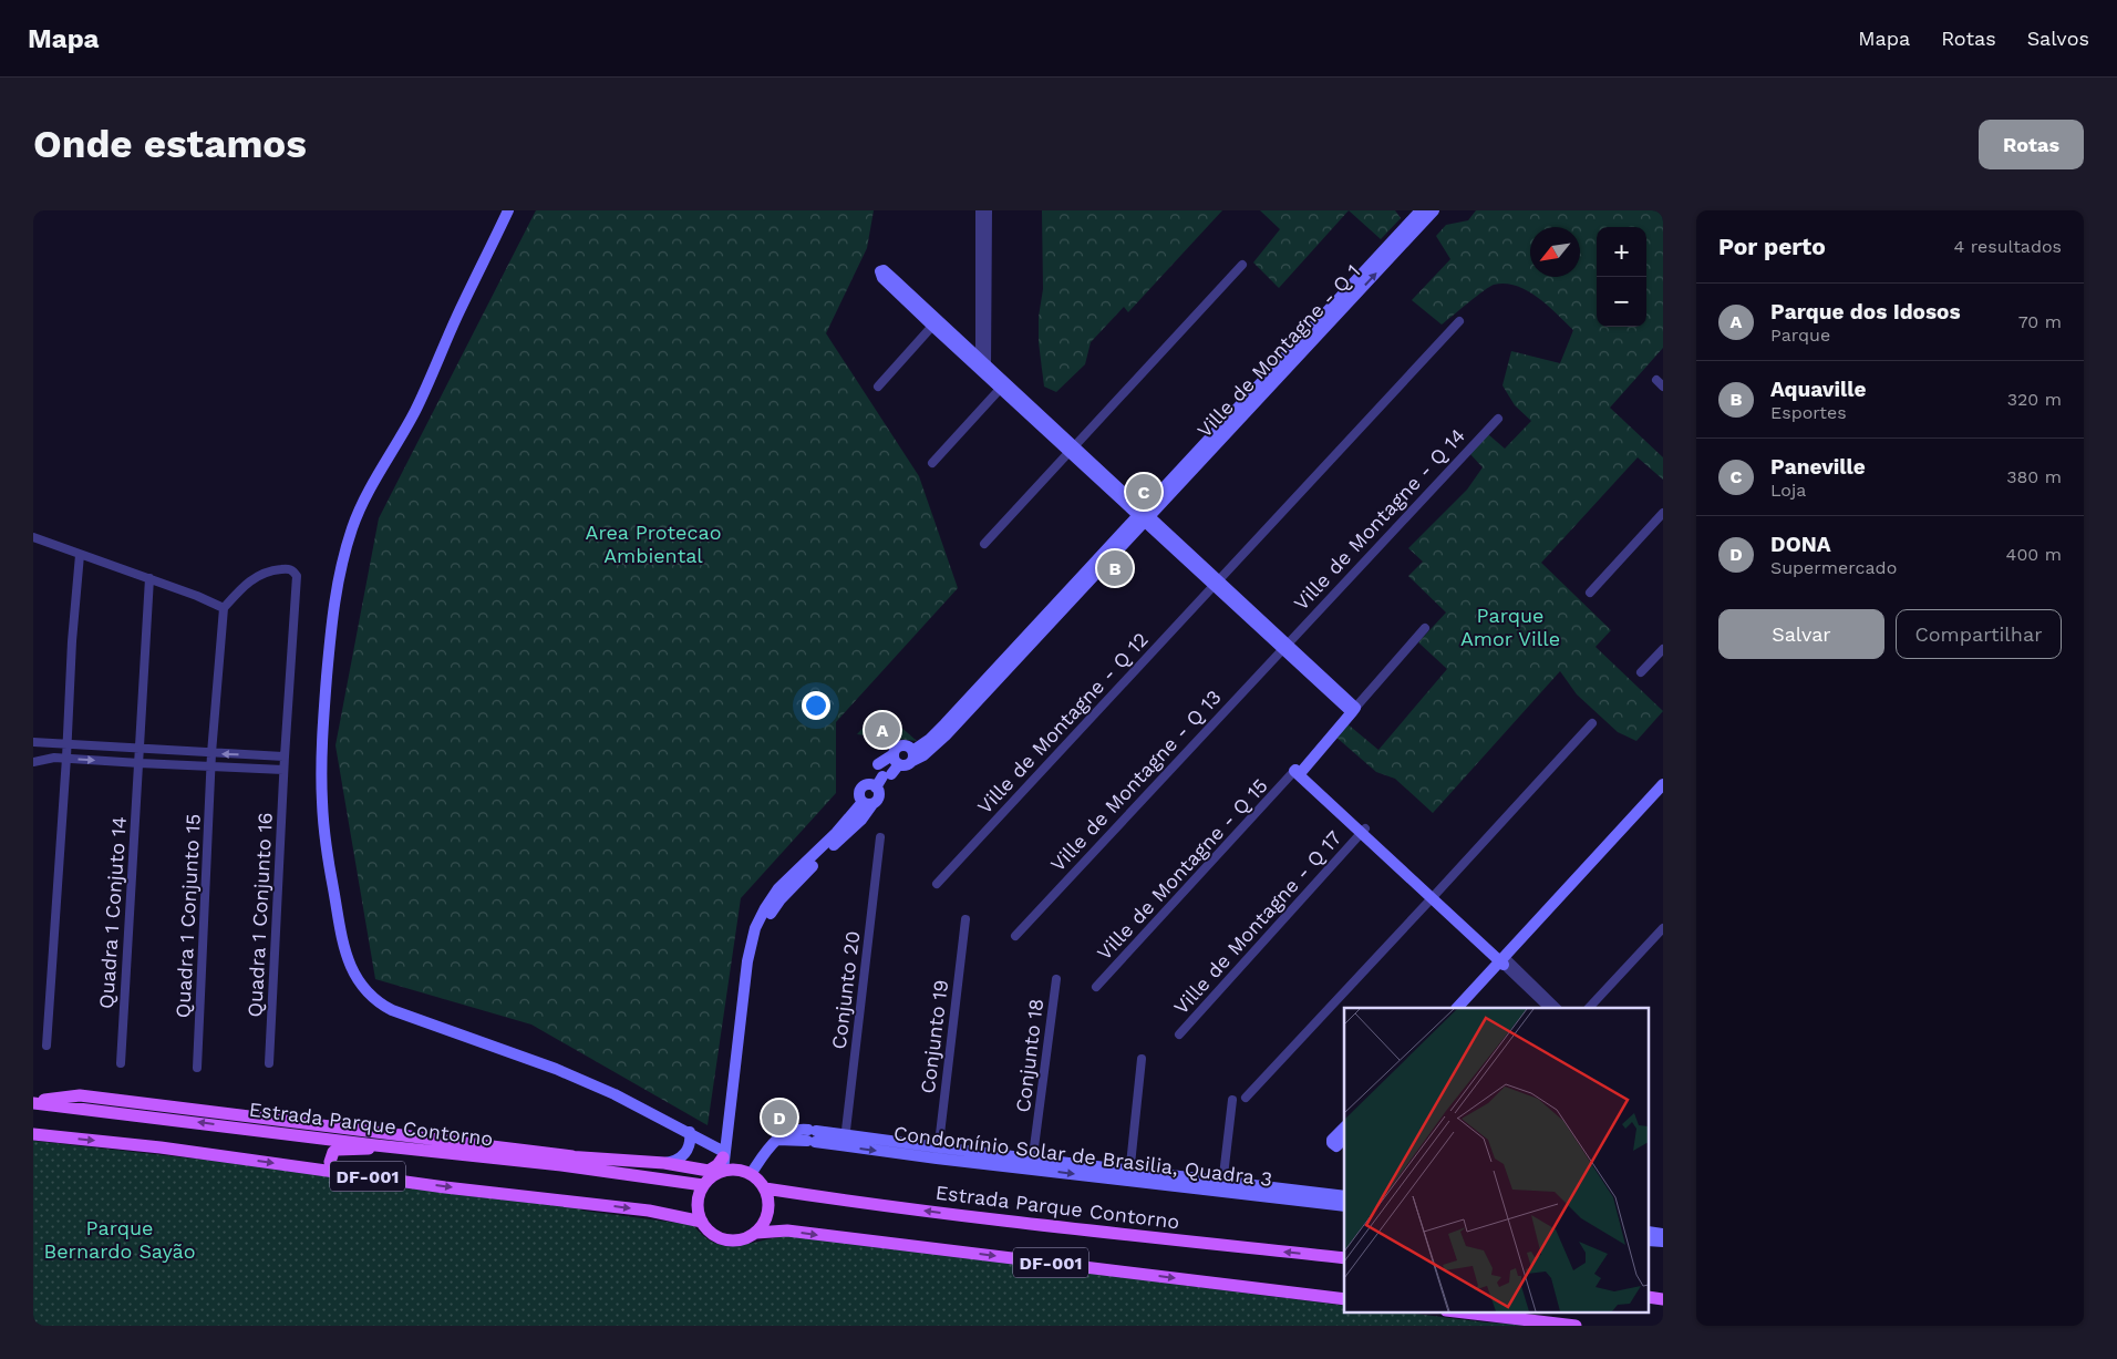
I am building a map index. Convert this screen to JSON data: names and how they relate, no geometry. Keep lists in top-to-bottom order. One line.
{"streets":{"main road":["Estrada Parque Contorno","DF-001"],"street":["Ville de Montagne - Q 1","Ville de Montagne - Q 14","Ville de Montagne - Q 12","Ville de Montagne - Q 13","Ville de Montagne - Q 15","Quadra 1 Conjuto 14","Quadra 1 Conjunto 16","Quadra 1 Conjunto 15","Ville de Montagne - Q 17","Conjunto 20","Conjunto 19","Conjunto 18","Condomínio Solar de Brasilia, Quadra 3"]},"crossings":[["Ville de Montagne - Q 14","Ville de Montagne - Q 13"],["Quadra 1 Conjunto 16","Quadra 1 Conjunto 15"],["Conjunto 20","Condomínio Solar de Brasilia, Quadra 3"],["Conjunto 19","Condomínio Solar de Brasilia, Quadra 3"],["Conjunto 18","Condomínio Solar de Brasilia, Quadra 3"],["Estrada Parque Contorno","Condomínio Solar de Brasilia, Quadra 3"],["Estrada Parque Contorno","DF-001"],["Condomínio Solar de Brasilia, Quadra 3","DF-001"]],"parks":["Area Protecao Ambiental","Parque Amor Ville","Parque Bernardo Sayão"],"north":"bottom left","page":{"header":"Mapa","nav":["Mapa","Rotas","Salvos"],"buttons":["Rotas",["Salvar","Compartilhar"]],"title":"Onde estamos","heading":["Por perto","4 resultados"],"map_buttons":["+","−"],"list":[{"mark":"A","name":"Parque dos Idosos","note":"Parque","value":"70 m"},{"mark":"B","name":"Aquaville","note":"Esportes","value":"320 m"},{"mark":"C","name":"Paneville","note":"Loja","value":"380 m"},{"mark":"D","name":"DONA","note":"Supermercado","value":"400 m"}],"pins":["C","B","A","D"]}}
